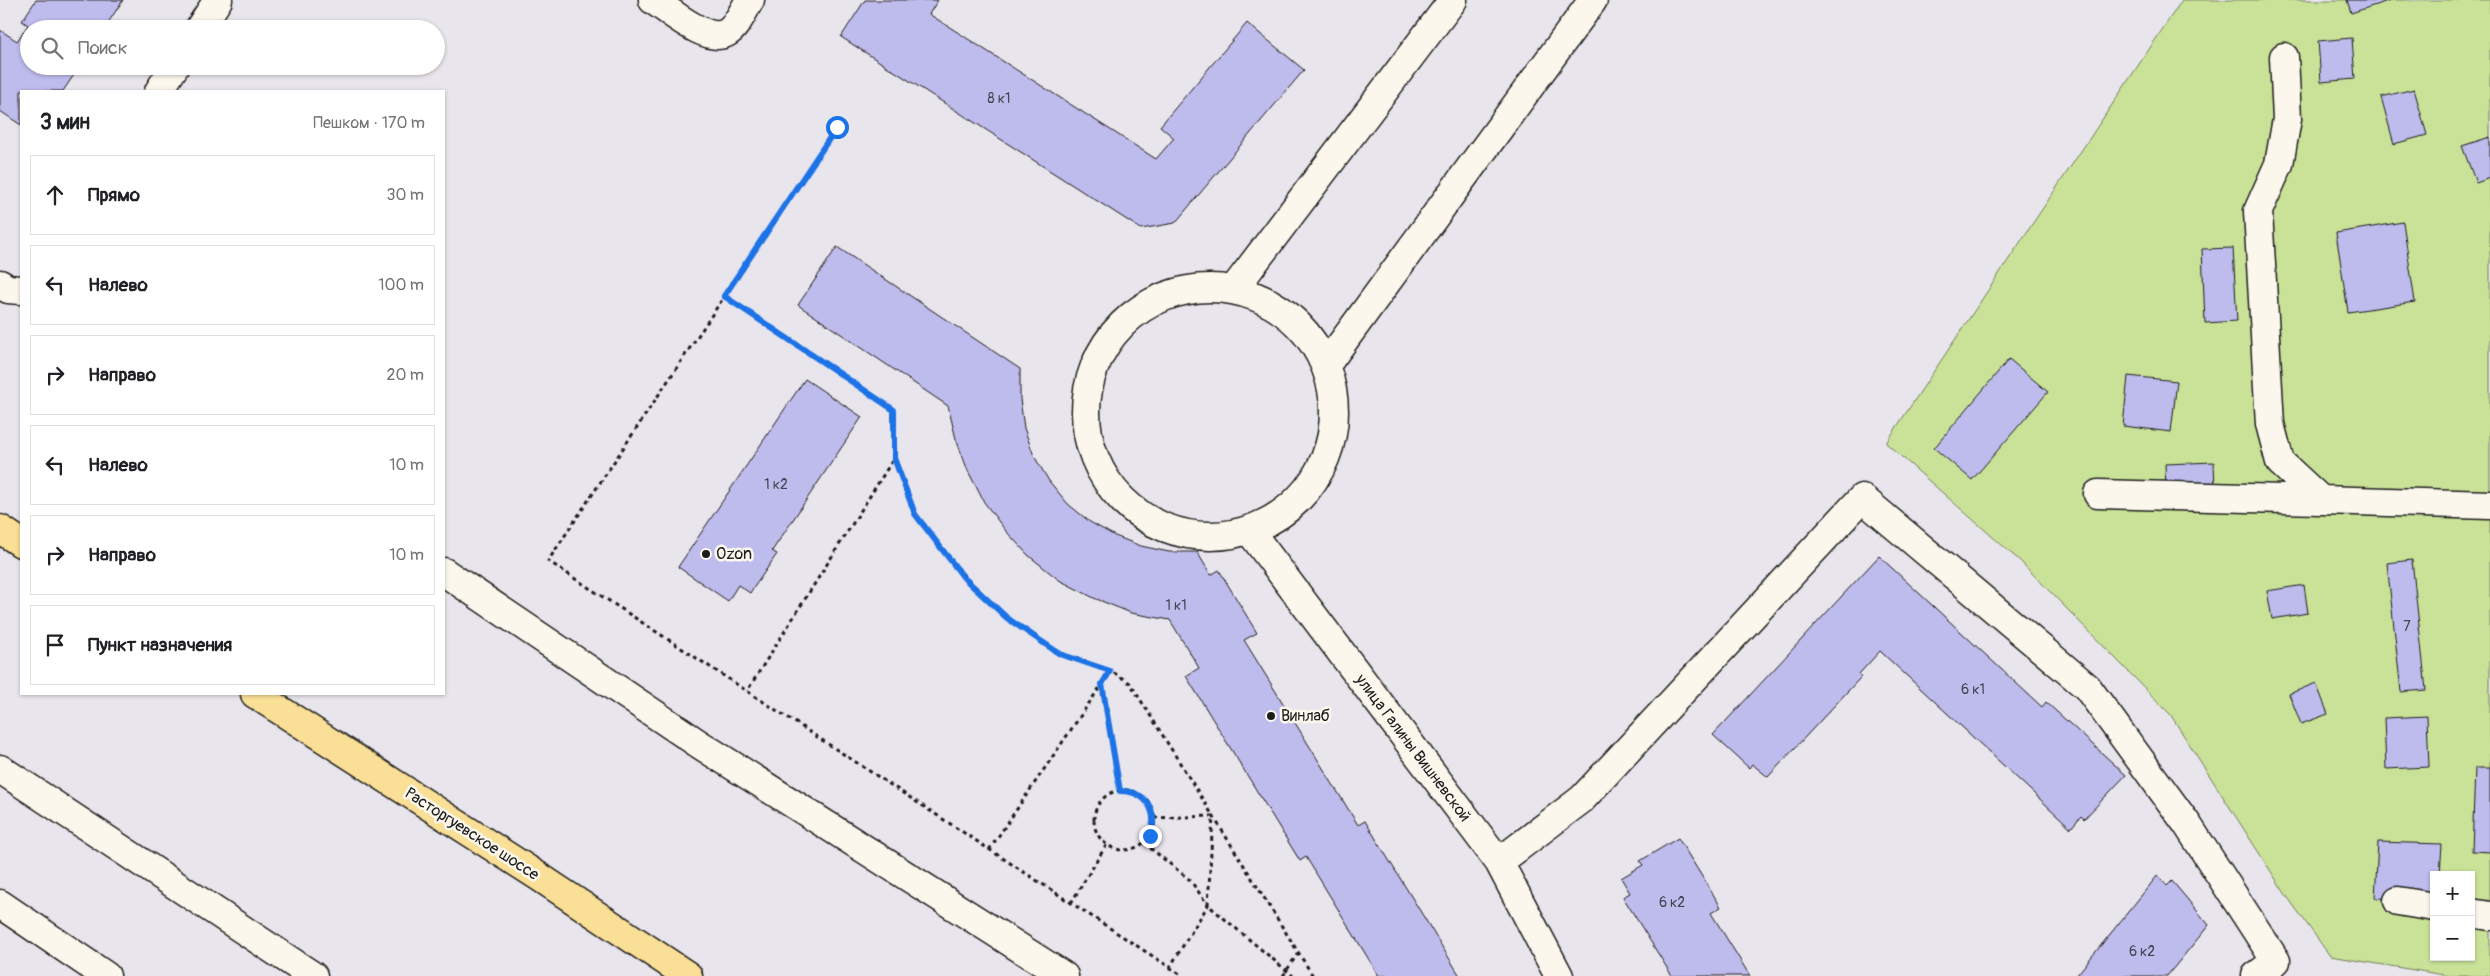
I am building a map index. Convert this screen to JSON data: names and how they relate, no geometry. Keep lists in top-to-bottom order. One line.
{"streets":{"main road":["Расторгуевское шоссе"],"street":["улица Галины Вишневской"]},"places":["Ozon","Винлаб"],"house_numbers":["8 к1","1 к2","1 к1","7","6 к1","6 к2","6 к2"],"page":{"search":"Поиск","heading":["3 мин","Пешком · 170 m"],"list":[["Прямо","30 m"],["Налево","100 m"],["Направо","20 m"],["Налево","10 m"],["Направо","10 m"],"Пункт назначения"],"map_buttons":["+","−"]}}
